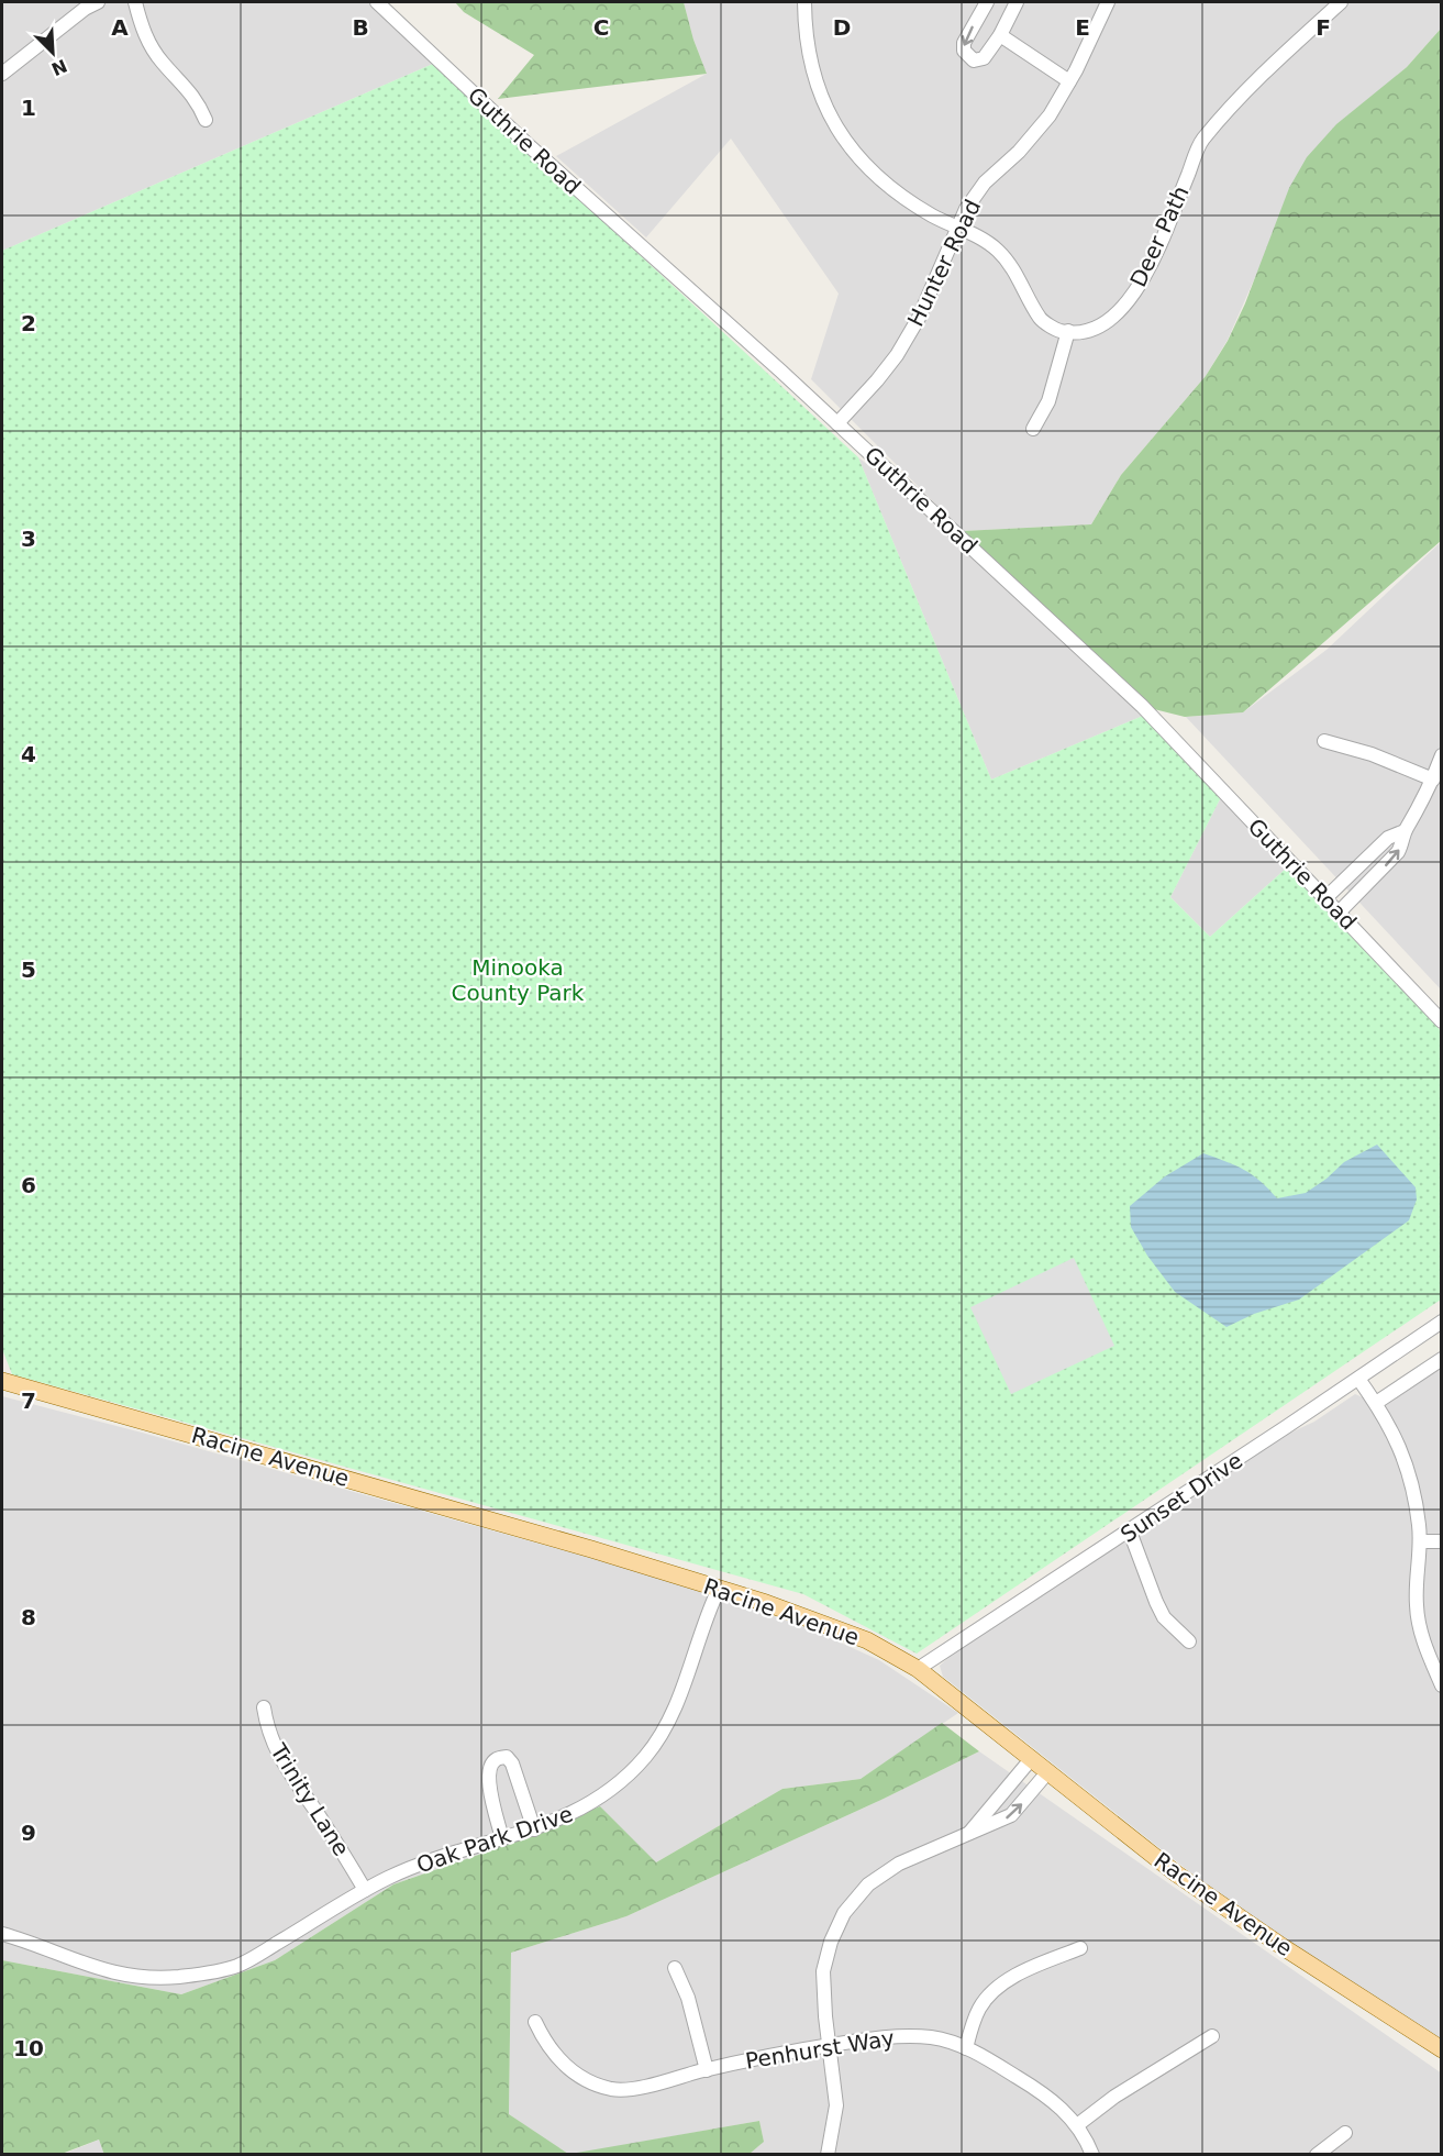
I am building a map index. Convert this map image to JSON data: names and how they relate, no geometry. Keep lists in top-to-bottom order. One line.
{"streets":{"main road":["Racine Avenue"],"street":["Guthrie Road","Deer Path","Hunter Road","Sunset Drive","Trinity Lane","Oak Park Drive","Penhurst Way"]},"crossings":[["Guthrie Road","Hunter Road"],["Racine Avenue","Sunset Drive"],["Racine Avenue","Oak Park Drive"],["Trinity Lane","Oak Park Drive"]],"parks":["Minooka County Park"],"north":"bottom right","grid":{"columns":["A","B","C","D","E","F"],"rows":["1","2","3","4","5","6","7","8","9","10"]}}
